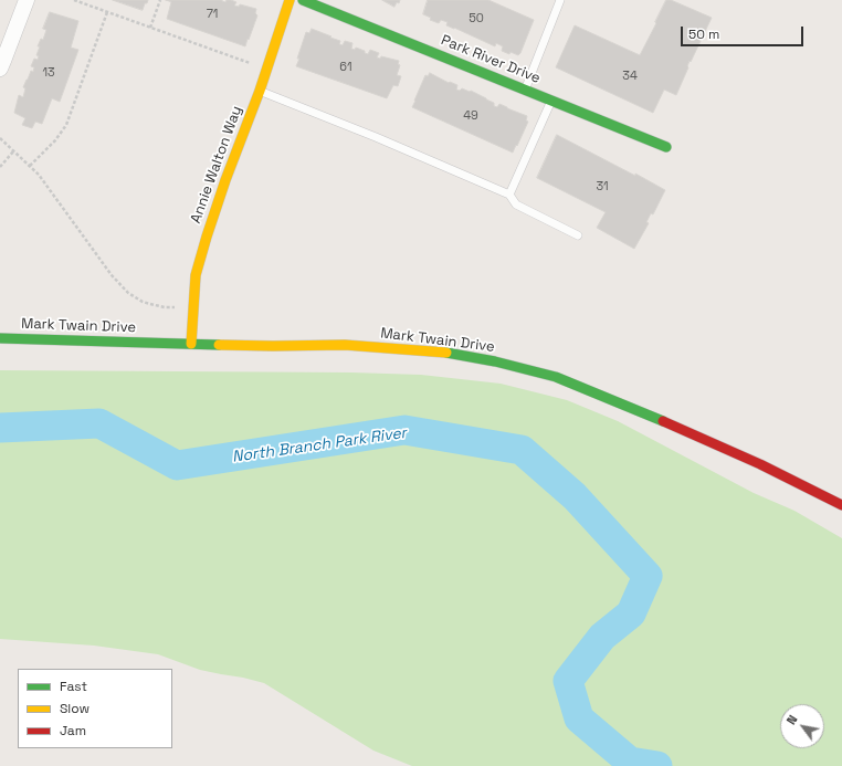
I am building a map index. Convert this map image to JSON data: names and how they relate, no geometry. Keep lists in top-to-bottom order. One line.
{"streets":{"street":["Park River Drive","Annie Walton Way","Mark Twain Drive"]},"crossings":[["Annie Walton Way","Mark Twain Drive"]],"water":["North Branch Park River"],"house_numbers":["71","50","61","13","34","49","31"],"legend":["Fast","Slow","Jam"],"scale_bar":"50 m","north":"top left"}
